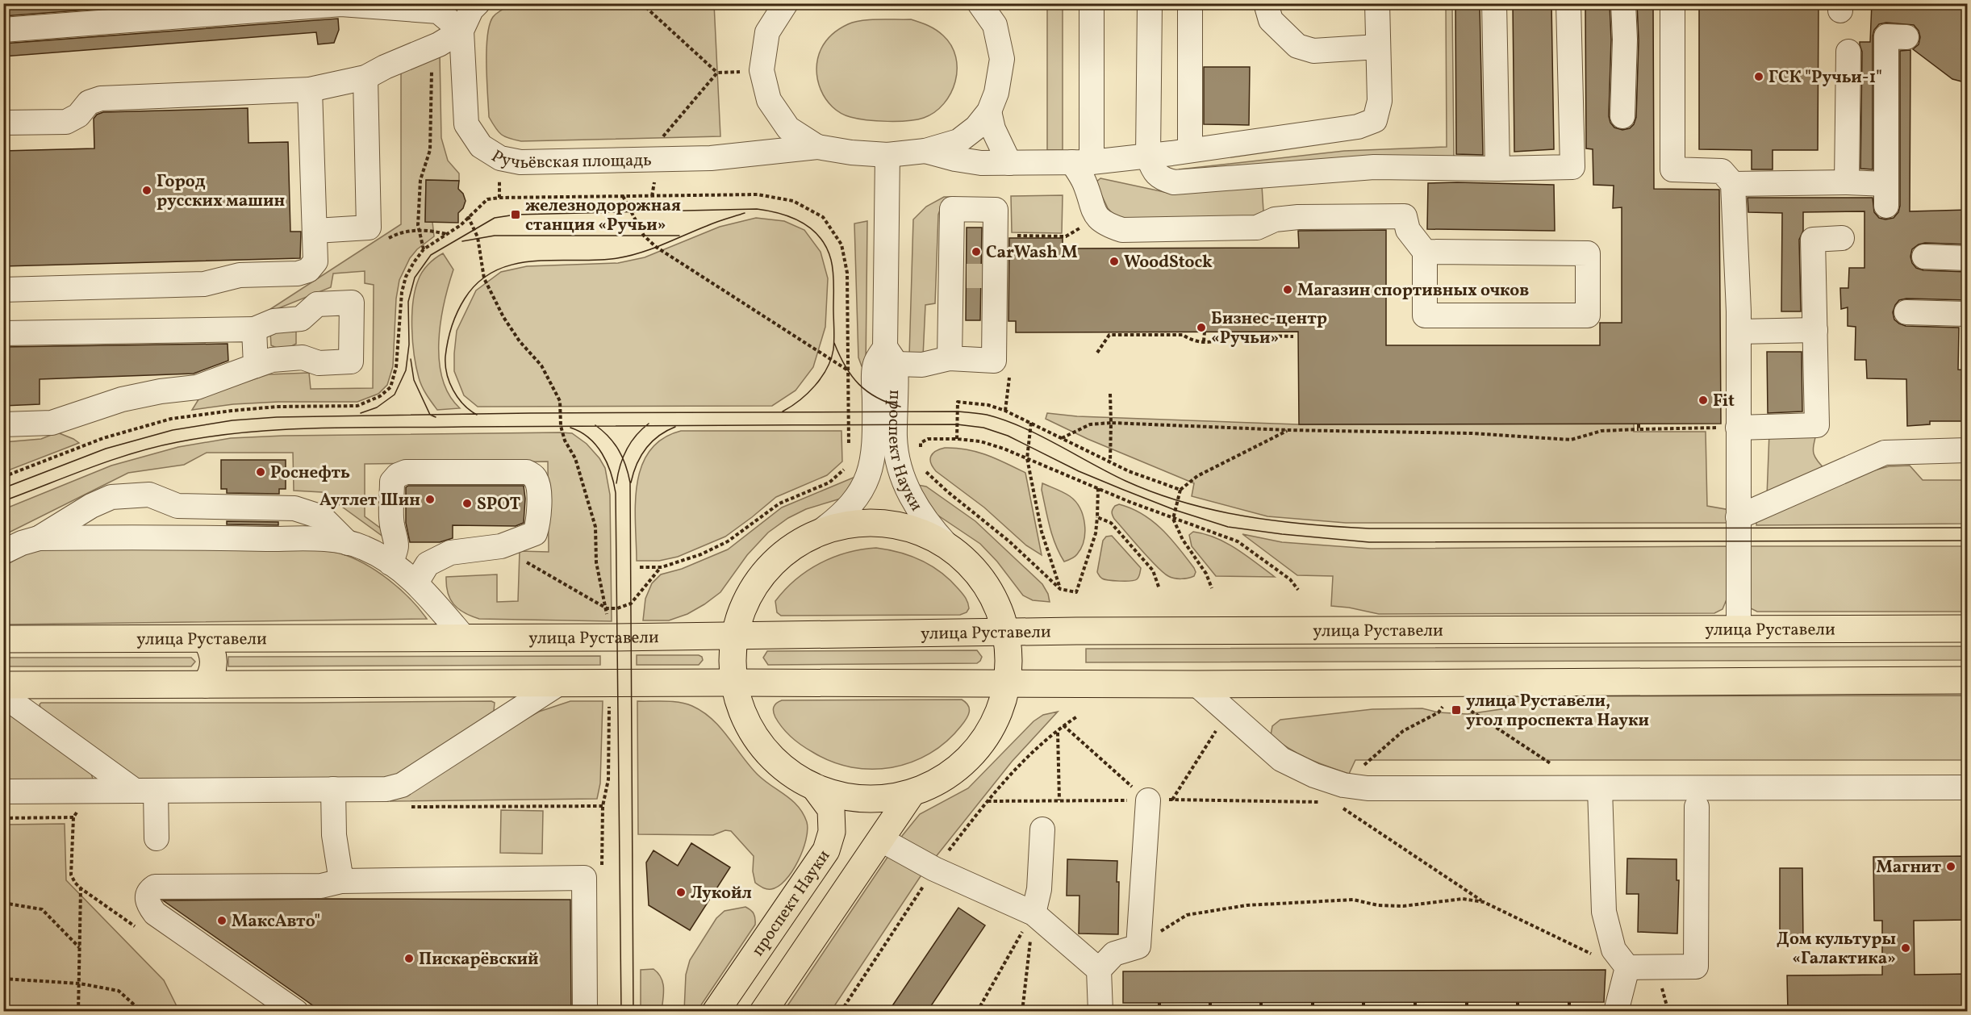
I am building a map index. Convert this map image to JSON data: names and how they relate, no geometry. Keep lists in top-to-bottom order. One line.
{"streets":{"main road":["проспект Науки","улица Руставели"],"street":["Ручьёвская площадь"]},"crossings":[["Ручьёвская площадь","проспект Науки"],["проспект Науки","улица Руставели"]],"places":{"other":["ГСК \"Ручьи-1\"","Город русских машин","CarWash M","WoodStock","Магазин спортивных очков","Бизнес-центр «Ручьи»","Fit","Роснефть","Аутлет Шин","SPOT","Магнит","Лукойл","МаксАвто\"","Дом культуры «Галактика»","Пискарёвский"],"transit":["железнодорожная станция «Ручьи»","улица Руставели, угол проспекта Науки"]}}
